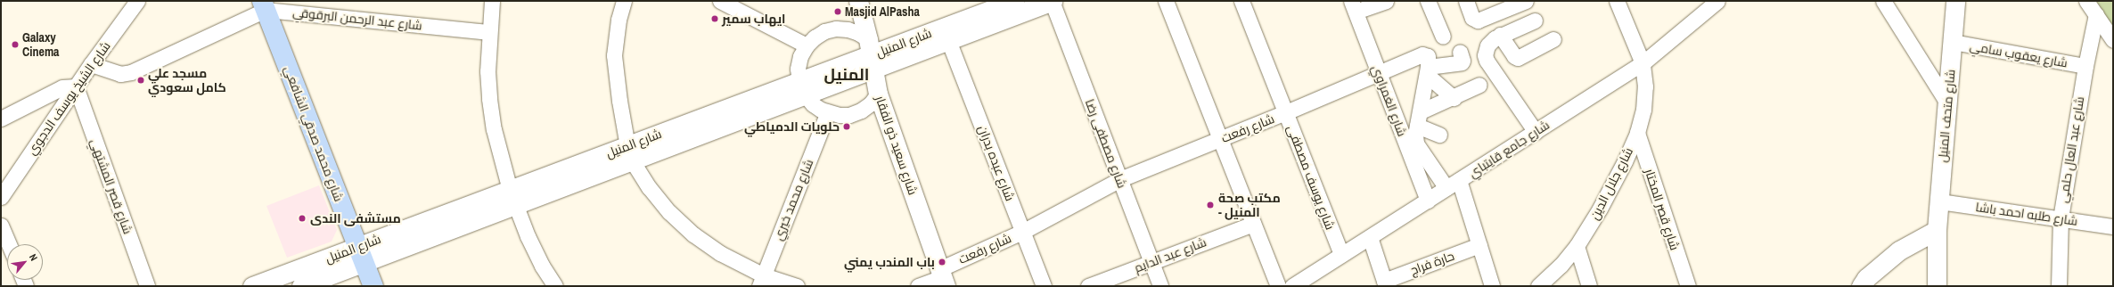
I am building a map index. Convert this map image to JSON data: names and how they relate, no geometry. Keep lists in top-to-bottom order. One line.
{"streets":{"main road":["شارع محمد صدقي الشافعي"],"street":["شارع عبد الرحمن البرقوقي","شارع المنيل","شارع يعقوب سامي","شارع الشيخ يوسف الدجوي","شارع الغمراوي","شارع متحف المنيل","شارع رفعت","شارع مصطفى رضا","شارع سعيد ذو الفقار","شارع جامع قايتباي","شارع عبد العال حلمي","شارع عبده بدران","شارع يوسف مصطفى","شارع جلال الدين","شارع قصر المشتهي","شارع محمد خيري","شارع قصر المختار","شارع طلبه احمد باشا","شارع عبد الدايم","حارة فراج"]},"crossings":[["شارع عبد الرحمن البرقوقي","شارع محمد صدقي الشافعي"],["شارع المنيل","شارع محمد صدقي الشافعي"],["شارع المنيل","شارع مصطفى رضا"],["شارع المنيل","شارع سعيد ذو الفقار"],["شارع المنيل","شارع عبده بدران"],["شارع يعقوب سامي","شارع متحف المنيل"],["شارع يعقوب سامي","شارع عبد العال حلمي"],["شارع الشيخ يوسف الدجوي","شارع قصر المشتهي"],["شارع الغمراوي","شارع رفعت"],["شارع الغمراوي","شارع جامع قايتباي"],["شارع متحف المنيل","شارع طلبه احمد باشا"],["شارع رفعت","شارع مصطفى رضا"],["شارع رفعت","شارع سعيد ذو الفقار"],["شارع رفعت","شارع عبده بدران"],["شارع رفعت","شارع يوسف مصطفى"],["شارع مصطفى رضا","شارع عبد الدايم"],["شارع جامع قايتباي","شارع يوسف مصطفى"],["شارع جامع قايتباي","شارع جلال الدين"],["شارع عبد العال حلمي","شارع طلبه احمد باشا"],["شارع جلال الدين","شارع قصر المختار"]],"districts":["المنيل"],"places":["Masjid AlPasha","ايهاب سمير","Galaxy Cinema","مسجد علي كامل سعودي","حلويات الدمياطي","مكتب صحة - المنيل","مستشفى الندى","باب المندب يمني"],"north":"top right"}
